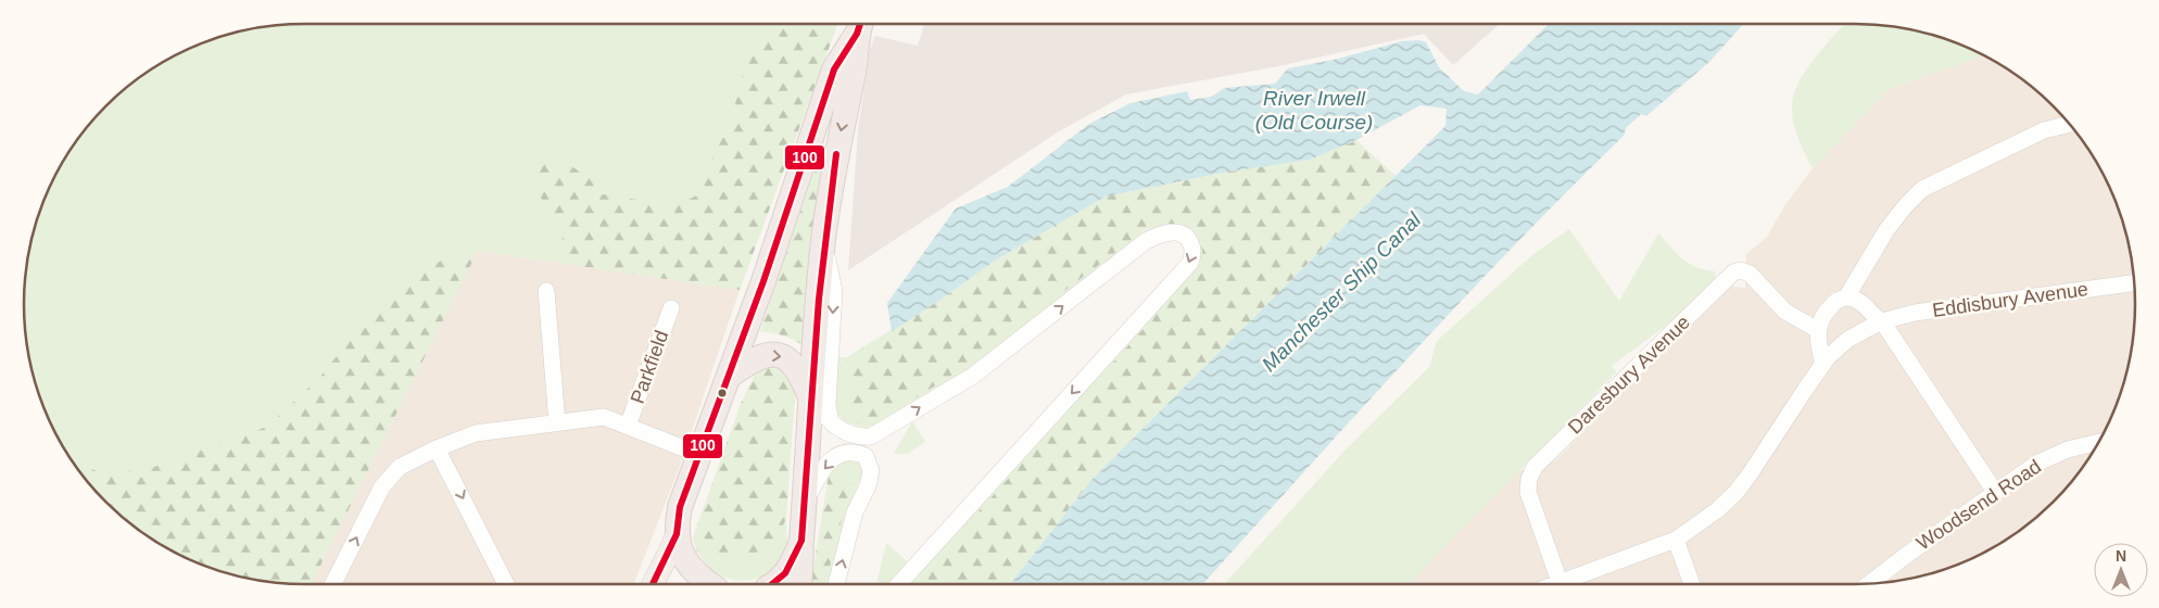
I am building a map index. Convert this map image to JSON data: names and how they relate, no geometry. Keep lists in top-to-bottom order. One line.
{"streets":{"street":["Eddisbury Avenue","Parkfield","Daresbury Avenue","Woodsend Road"]},"crossings":[["Eddisbury Avenue","Daresbury Avenue"]],"water":["River Irwell (Old Course)","Manchester Ship Canal"],"lines":["transit line 100"],"north":"top"}
